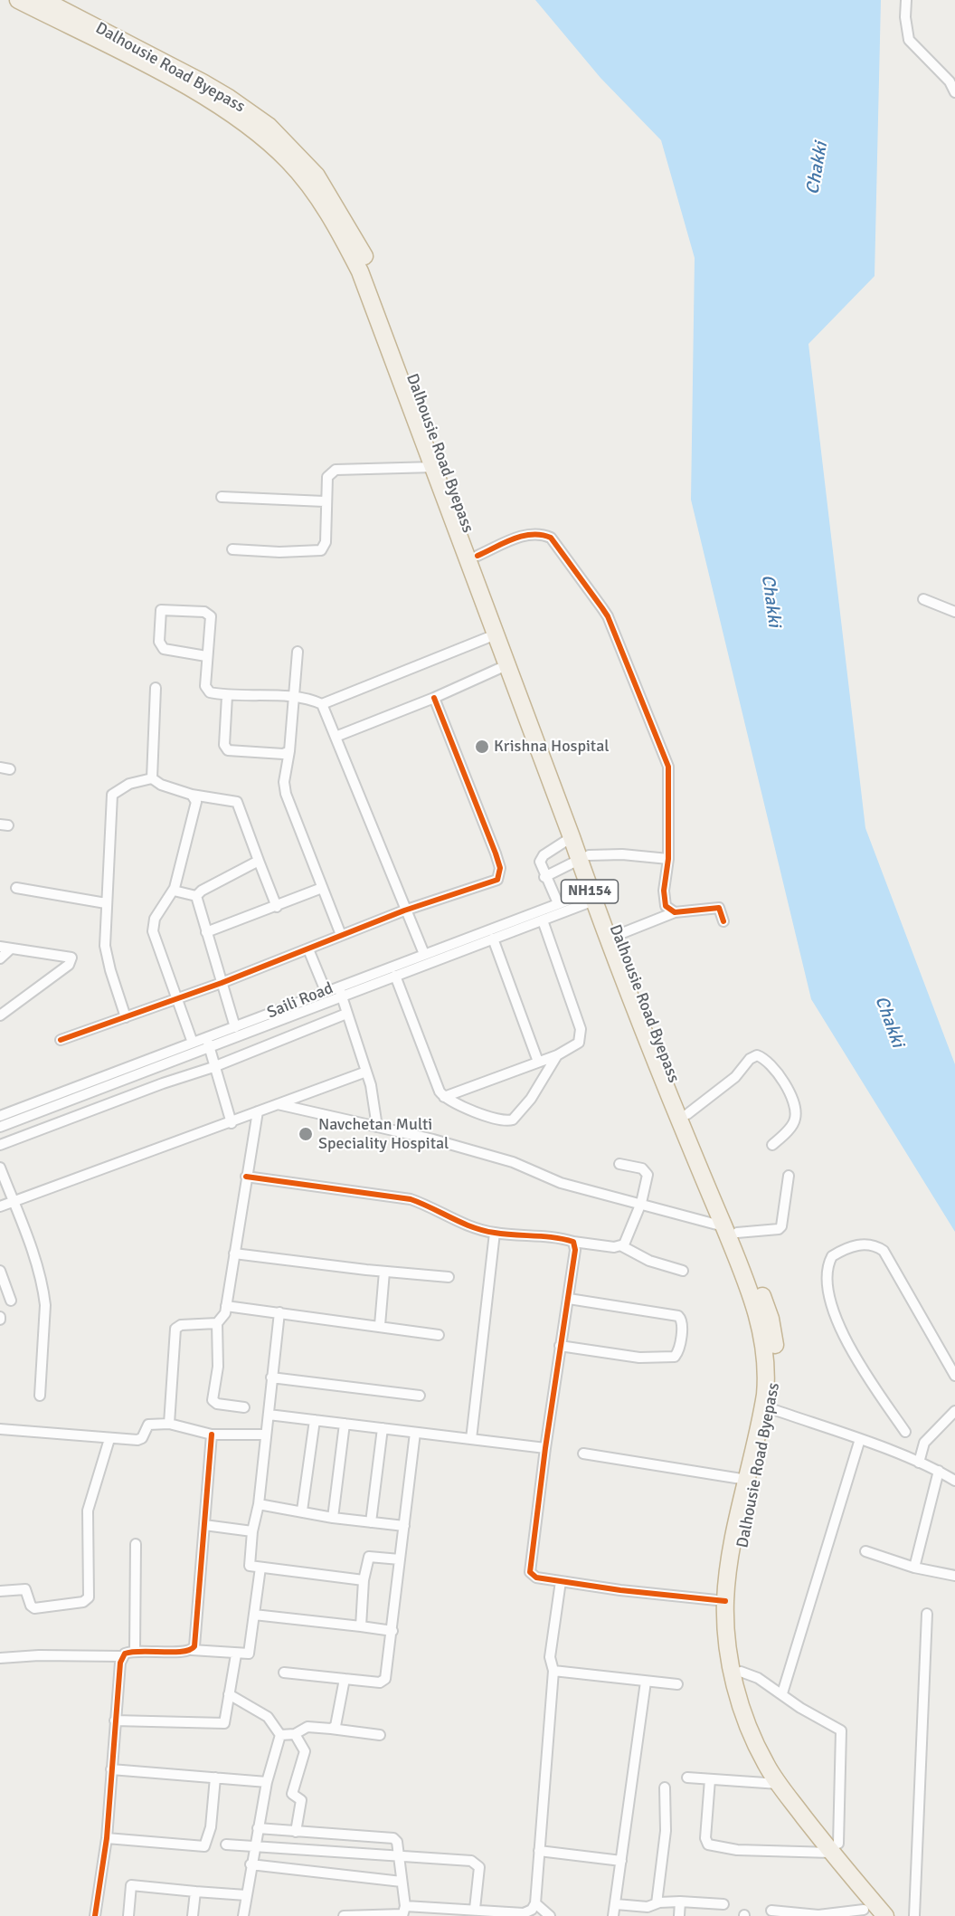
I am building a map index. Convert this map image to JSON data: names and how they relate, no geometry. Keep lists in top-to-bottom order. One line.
{"streets":{"highway":["Dalhousie Road Byepass","NH154"],"street":["Saili Road"]},"crossings":[["Dalhousie Road Byepass","NH154"],["Dalhousie Road Byepass","Saili Road"],["NH154","Saili Road"]],"water":["Chakki"],"places":["Krishna Hospital","Navchetan Multi Speciality Hospital"]}
